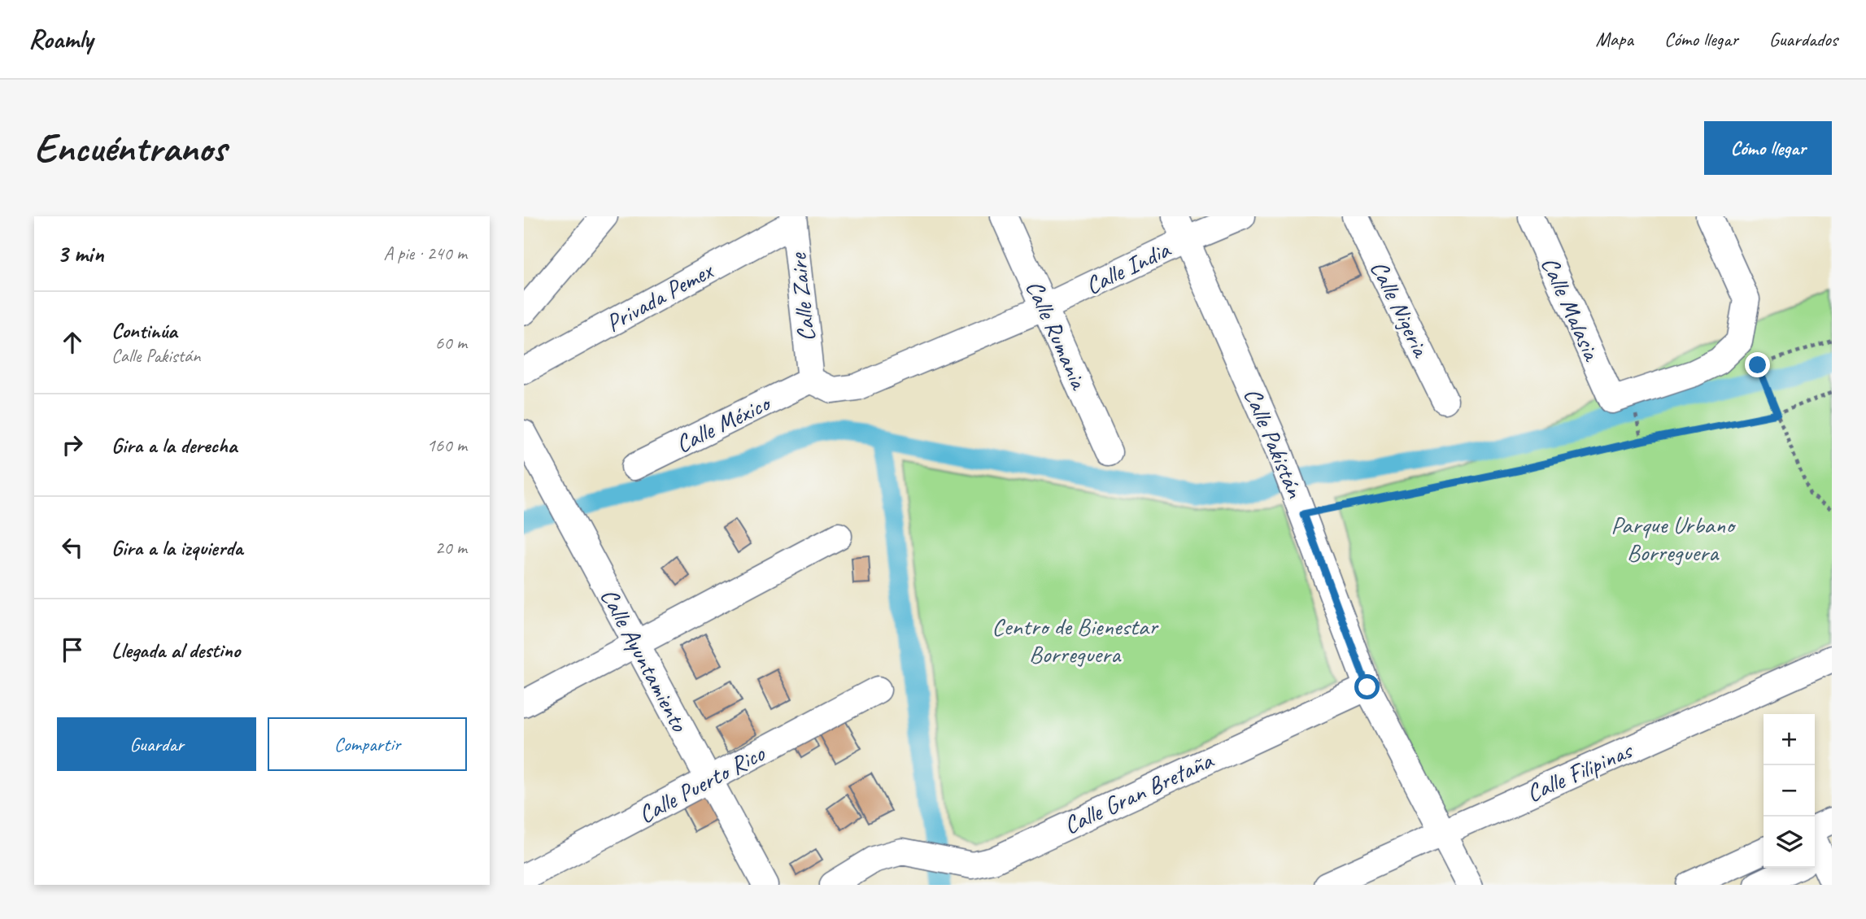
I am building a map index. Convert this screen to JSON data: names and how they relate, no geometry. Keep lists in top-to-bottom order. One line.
{"streets":{"street":["Calle India","Privada Pemex","Calle Zaire","Calle Nigeria","Calle Malasia","Calle Rumania","Calle México","Calle Pakistán","Calle Ayuntamiento","Calle Filipinas","Calle Puerto Rico","Calle Gran Bretaña"]},"crossings":[["Calle India","Calle Zaire"],["Calle India","Calle Rumania"],["Calle India","Calle México"],["Calle India","Calle Pakistán"],["Privada Pemex","Calle Zaire"],["Calle Zaire","Calle México"],["Calle Pakistán","Calle Filipinas"],["Calle Pakistán","Calle Gran Bretaña"],["Calle Ayuntamiento","Calle Puerto Rico"]],"parks":["Parque Urbano Borreguera","Centro de Bienestar Borreguera"],"page":{"header":"Roamly","nav":["Mapa","Cómo llegar","Guardados"],"buttons":["Cómo llegar",["Guardar","Compartir"]],"title":"Encuéntranos","heading":["3 min","A pie · 240 m"],"list":[["Continúa","Calle Pakistán","60 m"],["Gira a la derecha","160 m"],["Gira a la izquierda","20 m"],"Llegada al destino"],"map_buttons":["+","−"]}}
